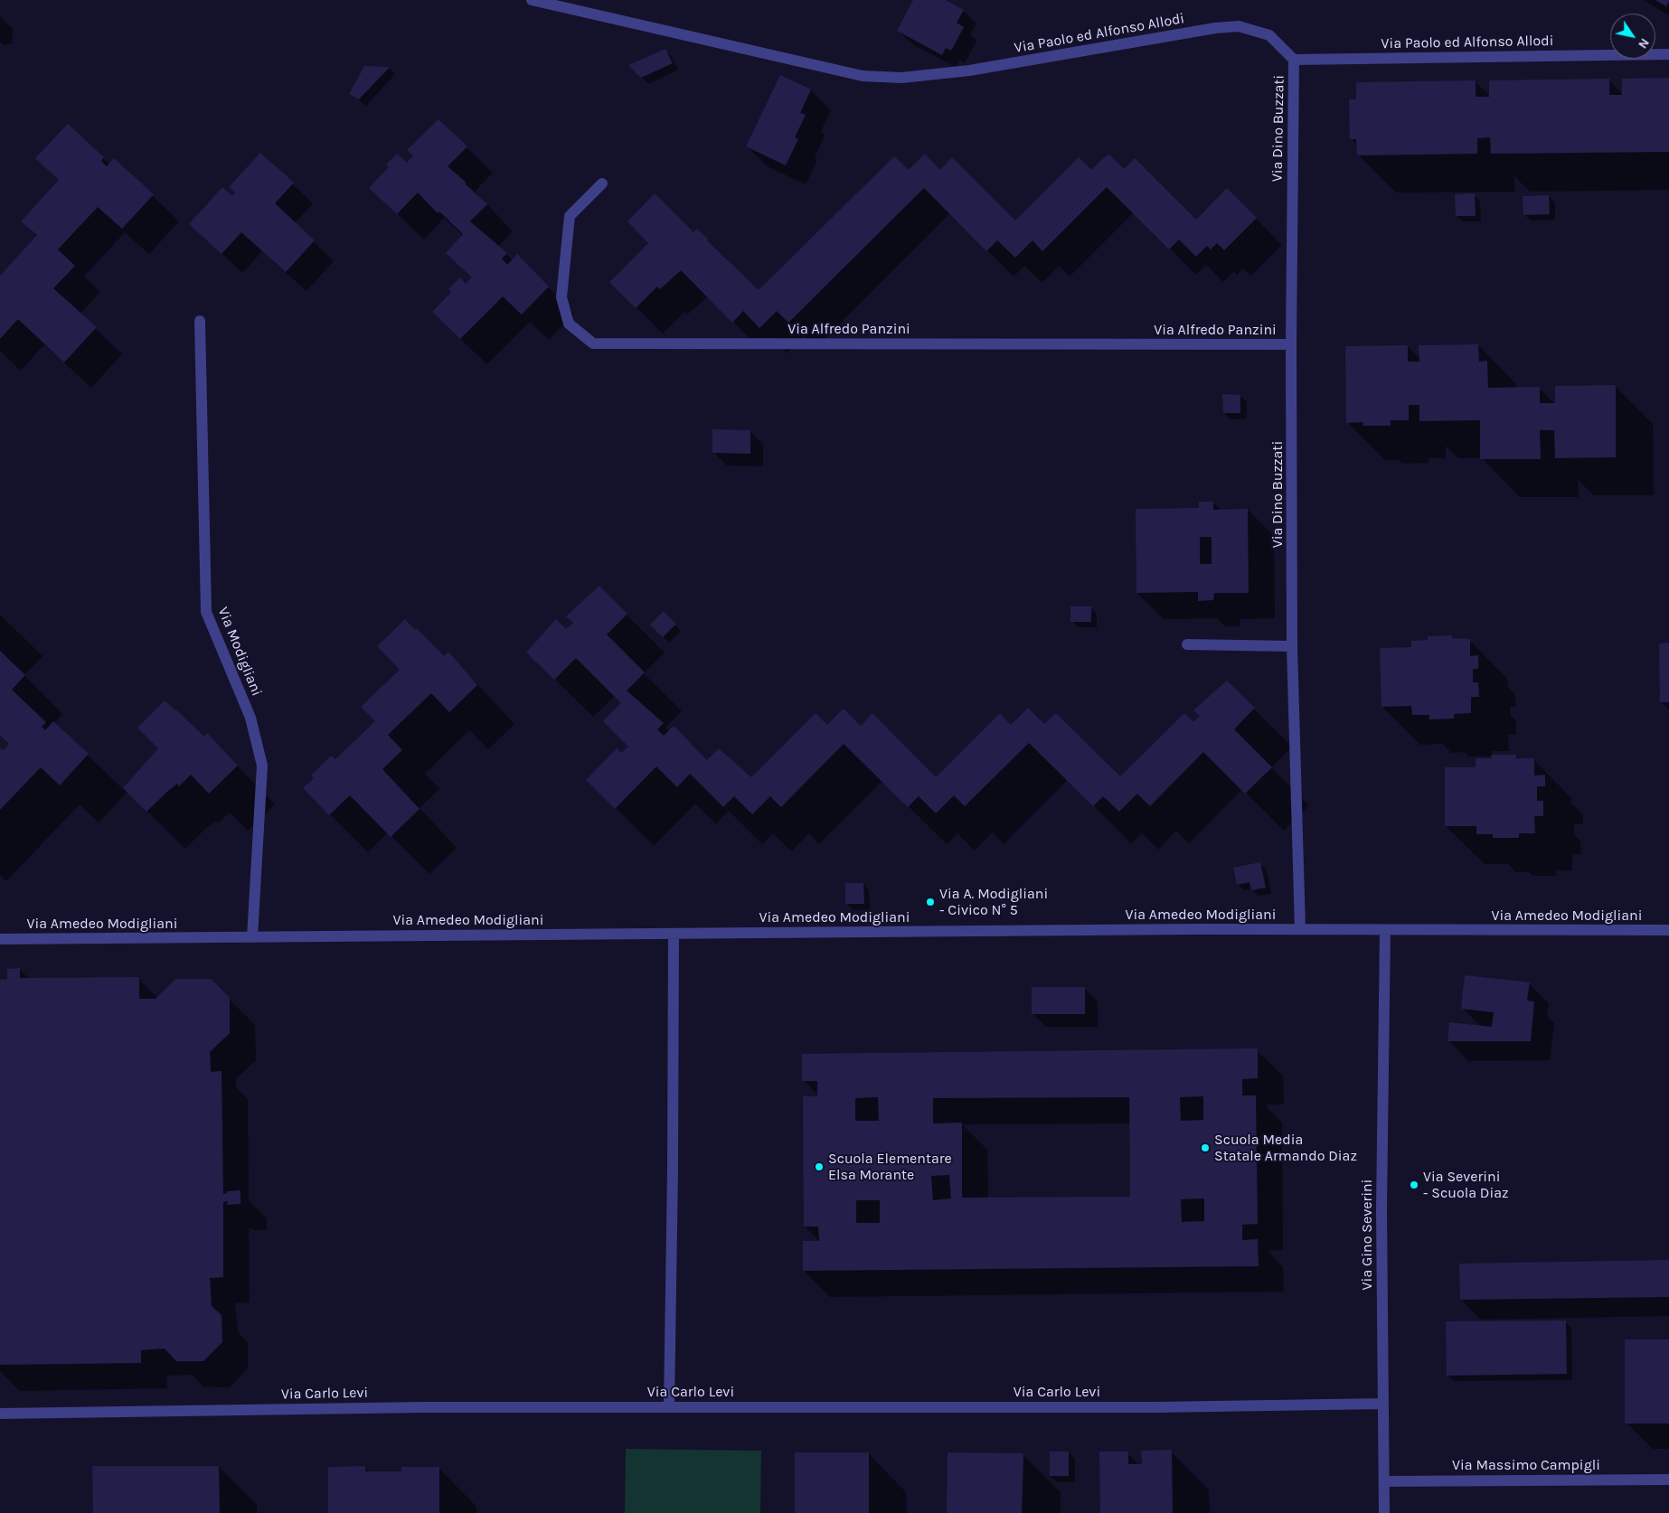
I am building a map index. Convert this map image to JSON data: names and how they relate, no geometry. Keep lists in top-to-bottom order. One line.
{"streets":{"street":["Via Paolo ed Alfonso Allodi","Via Dino Buzzati","Via Alfredo Panzini","Via Modigliani","Via Amedeo Modigliani","Via Gino Severini","Via Carlo Levi","Via Massimo Campigli"]},"crossings":[["Via Paolo ed Alfonso Allodi","Via Dino Buzzati"],["Via Dino Buzzati","Via Alfredo Panzini"],["Via Dino Buzzati","Via Amedeo Modigliani"],["Via Modigliani","Via Amedeo Modigliani"],["Via Amedeo Modigliani","Via Gino Severini"],["Via Gino Severini","Via Carlo Levi"],["Via Gino Severini","Via Massimo Campigli"]],"places":["Via A. Modigliani - Civico N° 5","Scuola Media Statale Armando Diaz","Scuola Elementare Elsa Morante","Via Severini - Scuola Diaz"],"north":"bottom right"}
